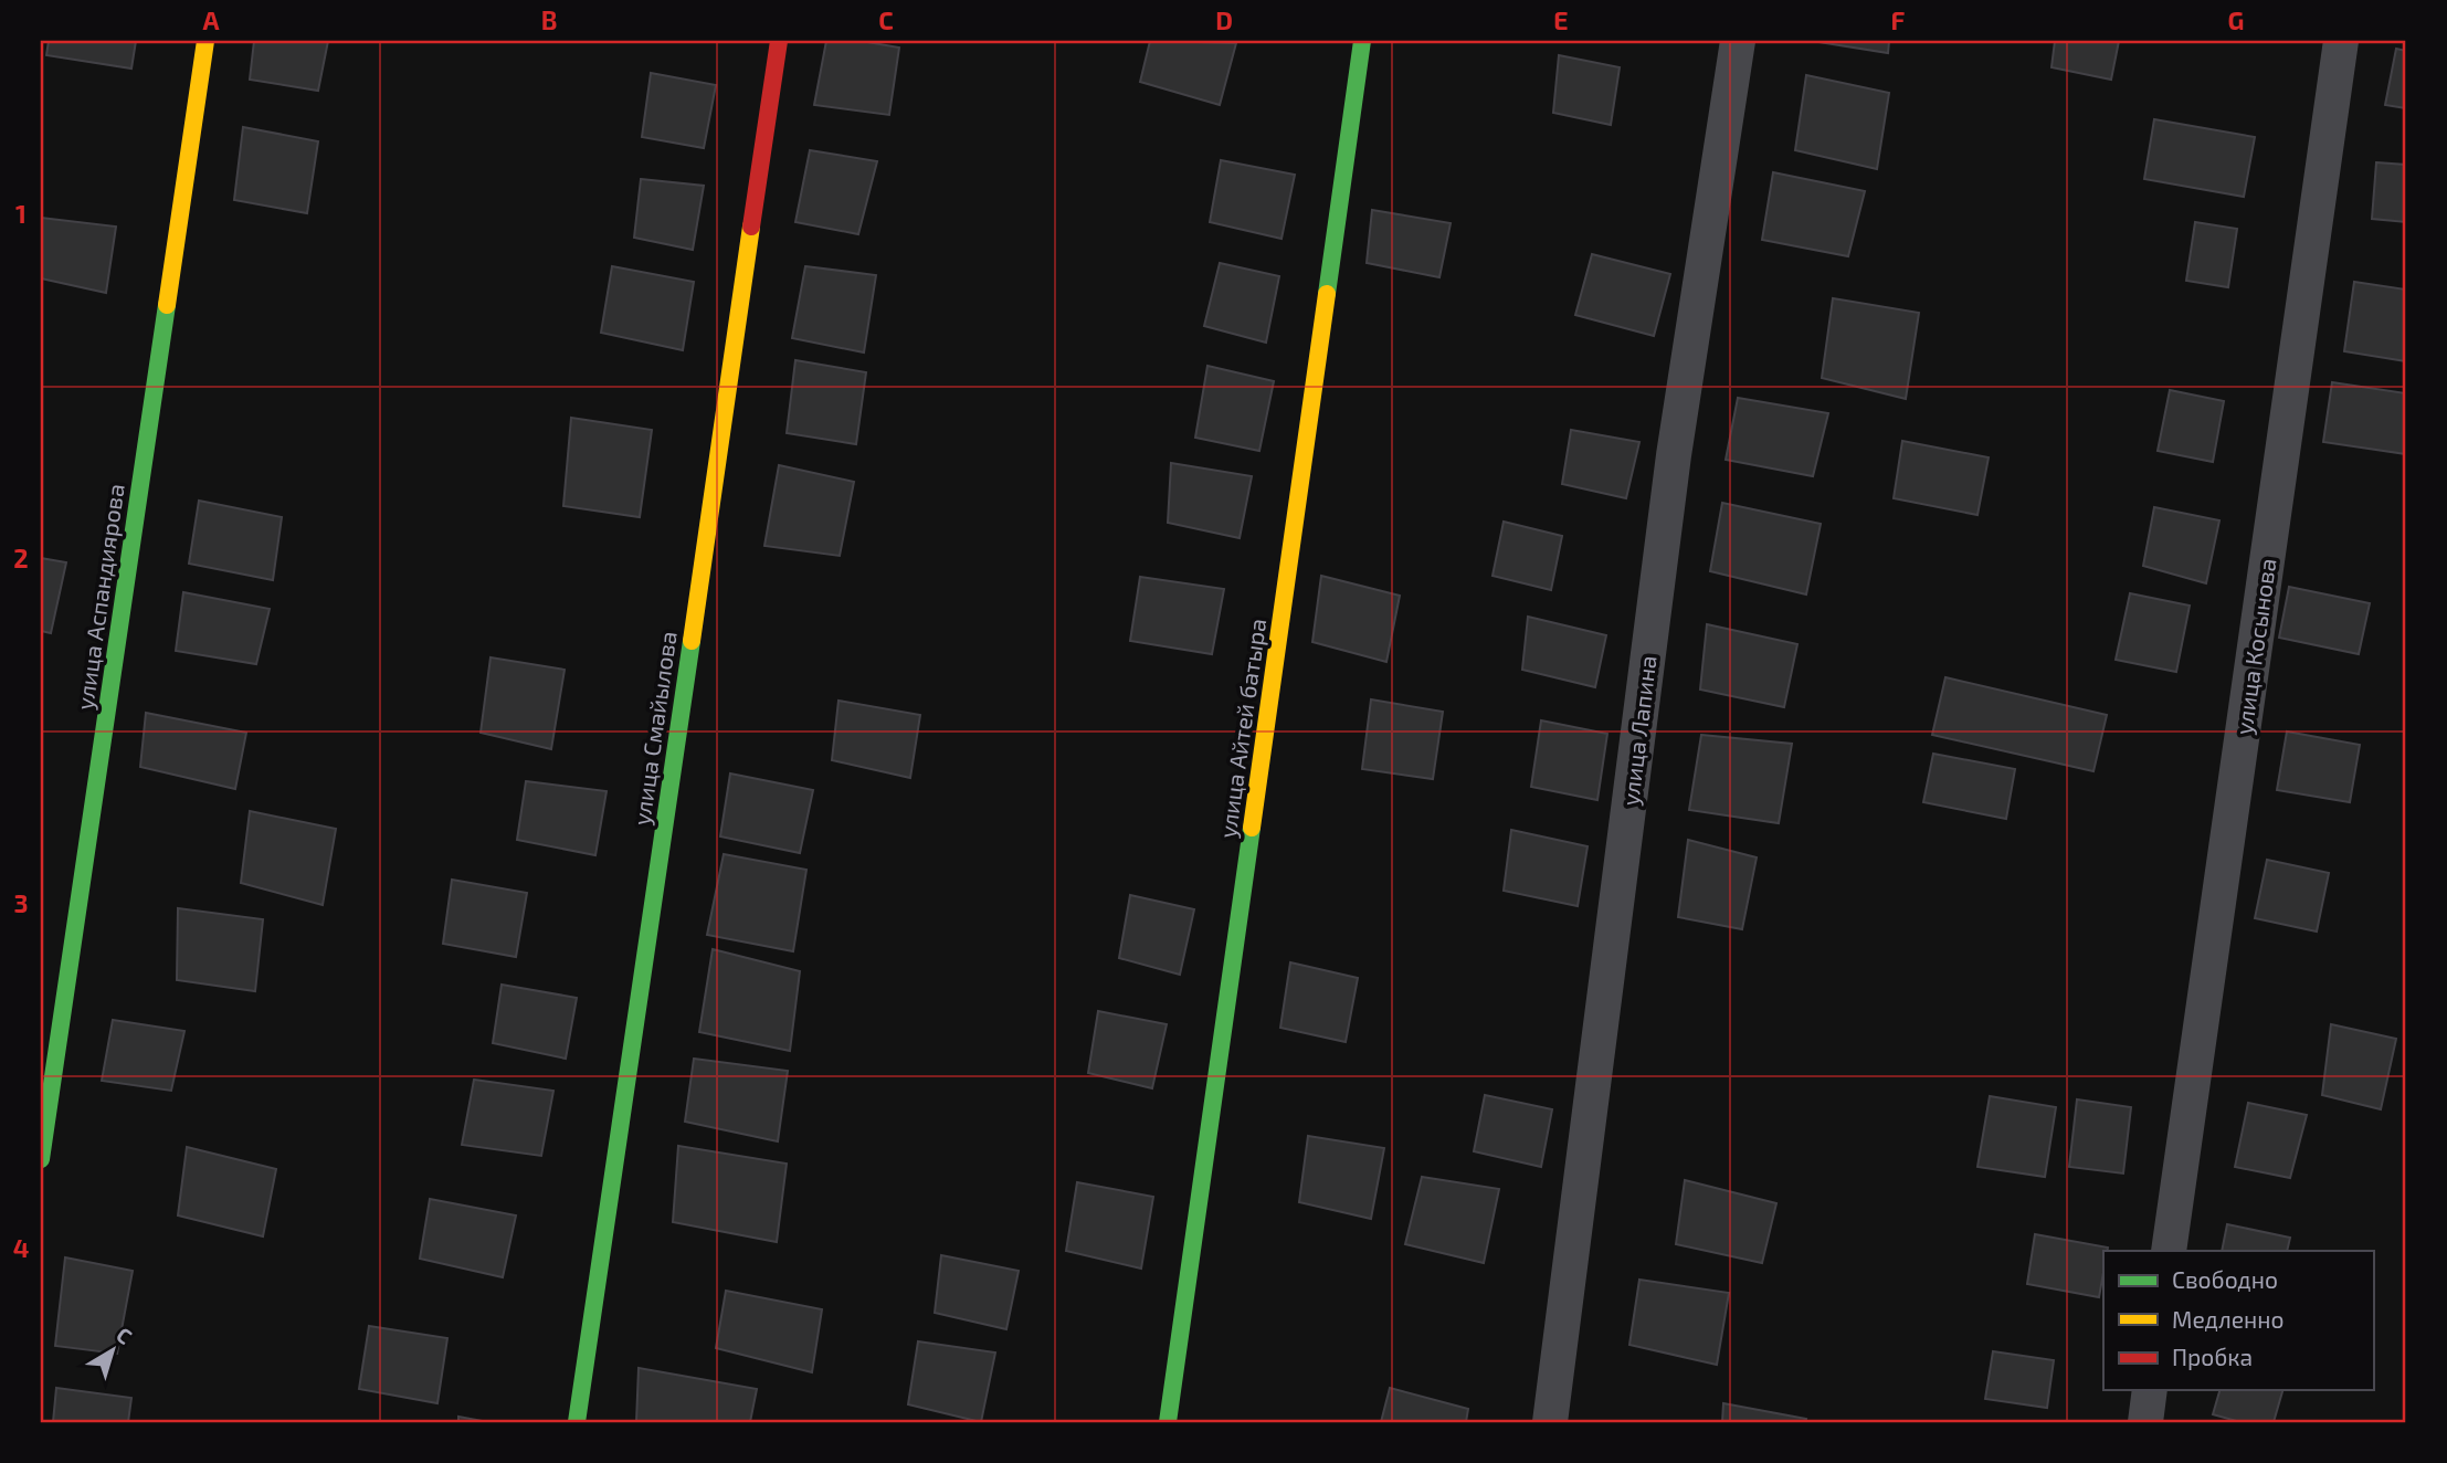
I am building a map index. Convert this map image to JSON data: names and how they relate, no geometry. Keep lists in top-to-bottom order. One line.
{"streets":{"street":["улица Аспандиярова","улица Косынова","улица Смайылова","улица Айтей батыра","улица Лапина"]},"legend":["Свободно","Медленно","Пробка"],"north":"top right","grid":{"columns":["A","B","C","D","E","F","G"],"rows":["1","2","3","4"]}}
